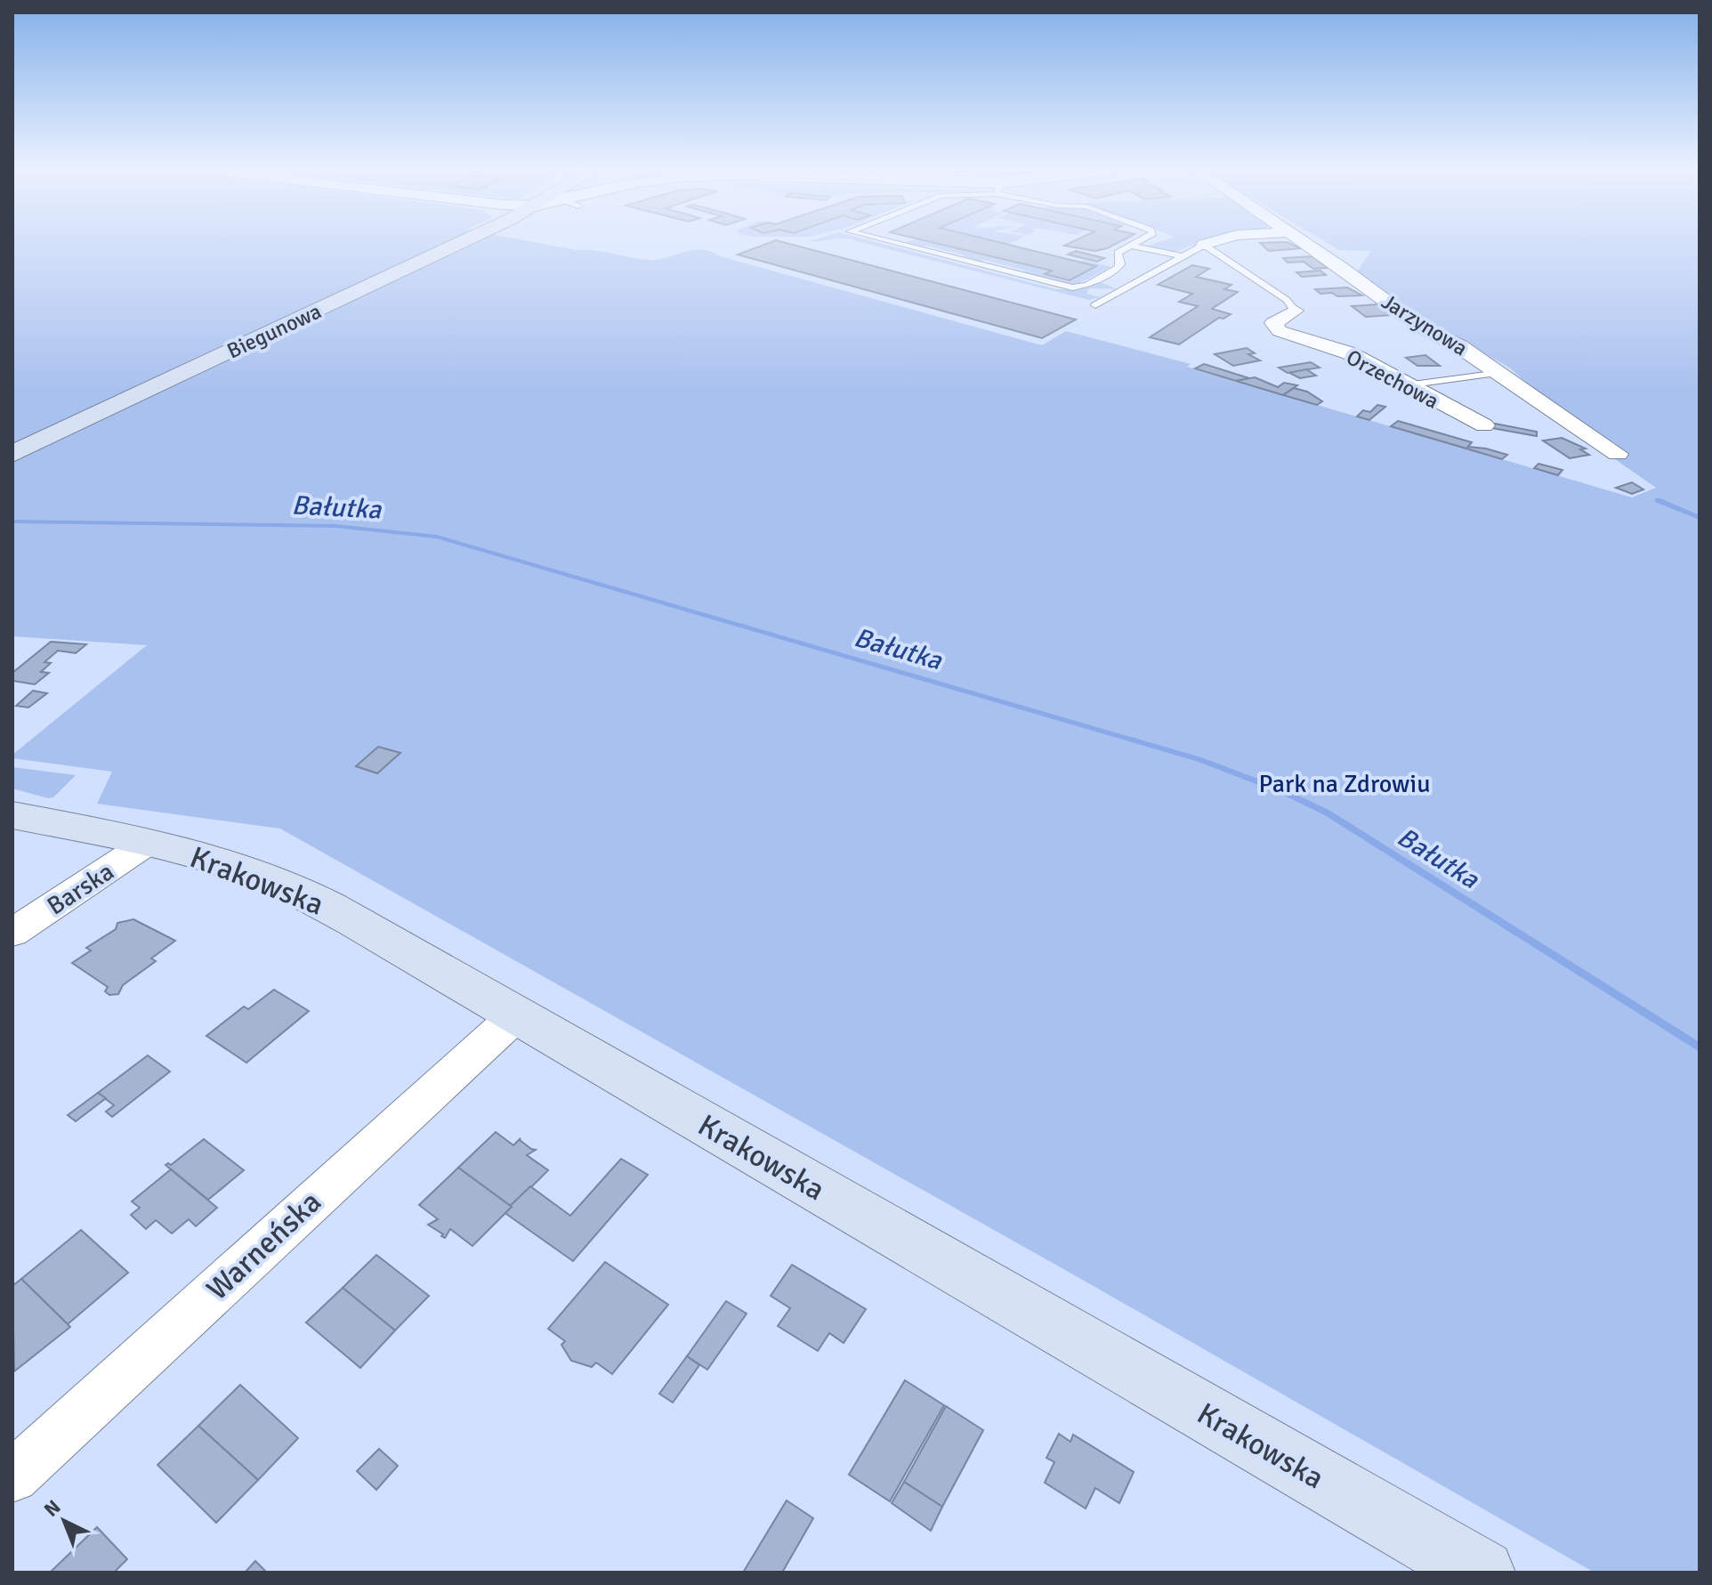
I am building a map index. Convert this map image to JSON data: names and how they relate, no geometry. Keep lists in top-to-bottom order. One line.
{"streets":{"main road":["Biegunowa","Krakowska"],"street":["Jarzynowa","Orzechowa","Barska","Warneńska"]},"crossings":[["Krakowska","Barska"],["Krakowska","Warneńska"]],"water":["Bałutka"],"parks":["Park na Zdrowiu"],"north":"top left"}
